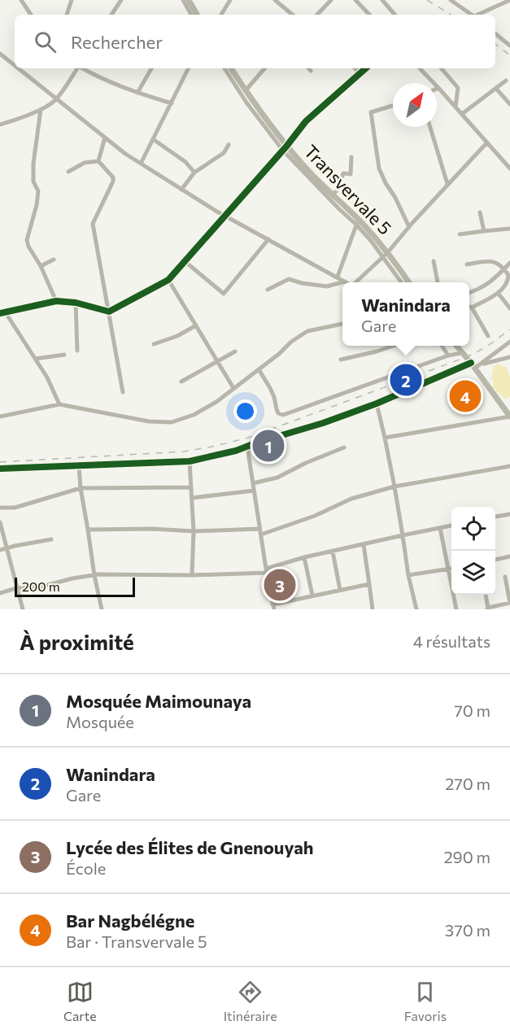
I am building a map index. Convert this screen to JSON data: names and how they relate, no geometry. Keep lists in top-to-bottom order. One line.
{"streets":{"main road":["Transvervale 5"]},"scale_bar":"200 m","north":"top right","page":{"search":"Rechercher","popup":["Wanindara","Gare"],"pins":["2","4","1","3"],"scale":"200 m","heading":["À proximité","4 résultats"],"list":[{"mark":"1","name":"Mosquée Maimounaya","note":"Mosquée","value":"70 m"},{"mark":"2","name":"Wanindara","note":"Gare","value":"270 m"},{"mark":"3","name":"Lycée des Élites de Gnenouyah","note":"École","value":"290 m"},{"mark":"4","name":"Bar Nagbélégne","note":"Bar · Transvervale 5","value":"370 m"}],"nav":["Carte","Itinéraire","Favoris"]}}
